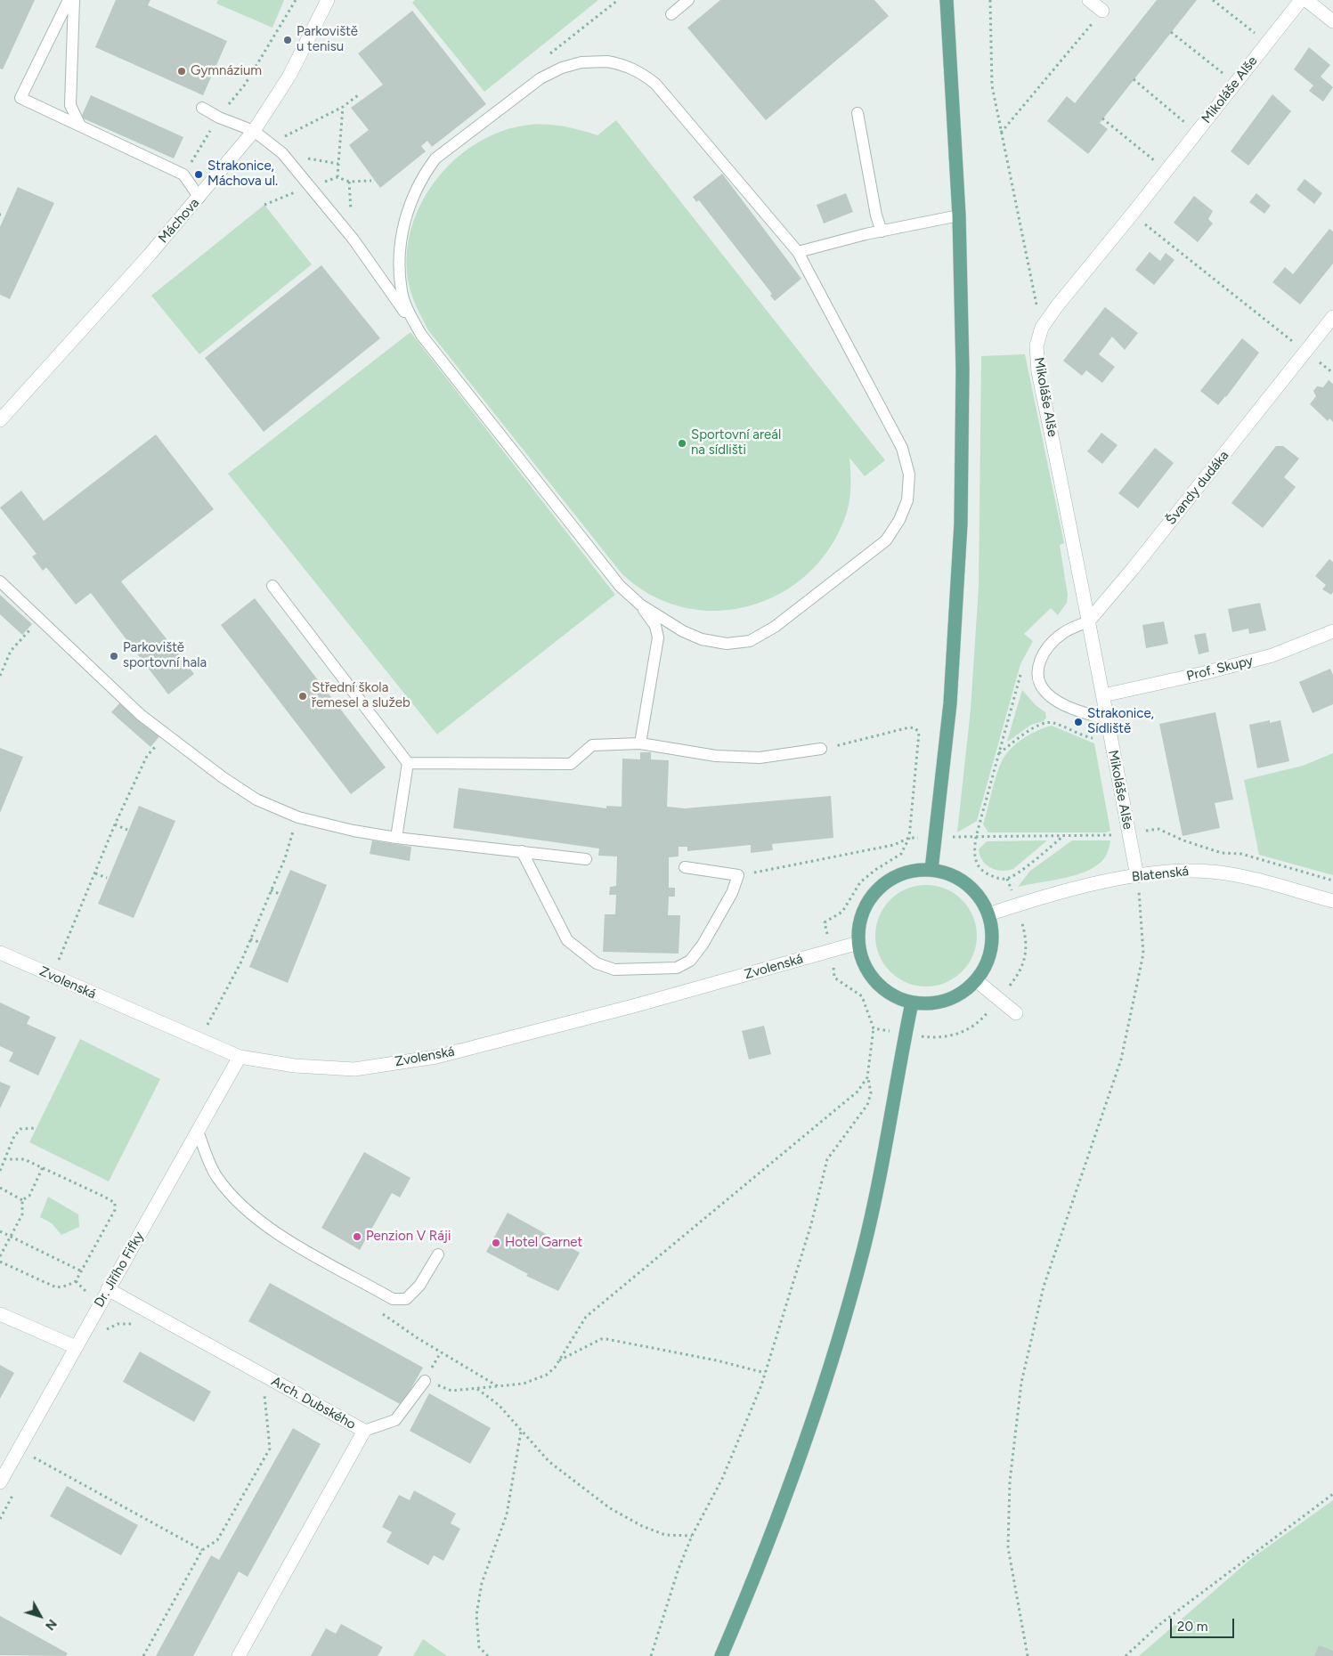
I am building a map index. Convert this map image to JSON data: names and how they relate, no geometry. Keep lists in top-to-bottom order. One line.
{"streets":{"street":["Mikoláše Alše","Máchova","Švandy dudáka","Prof. Skupy","Blatenská","Zvolenská","Dr. Jiřího Fifky","Arch. Dubského"]},"crossings":[["Mikoláše Alše","Švandy dudáka"],["Mikoláše Alše","Prof. Skupy"],["Mikoláše Alše","Blatenská"],["Blatenská","Zvolenská"],["Zvolenská","Dr. Jiřího Fifky"],["Dr. Jiřího Fifky","Arch. Dubského"]],"places":["Parkoviště u tenisu","Gymnázium","Strakonice, Máchova ul.","Sportovní areál na sídlišti","Parkoviště sportovní hala","Střední škola řemesel a služeb","Strakonice, Sídliště","Penzion V Ráji","Hotel Garnet"],"scale_bar":"20 m","north":"bottom right"}
